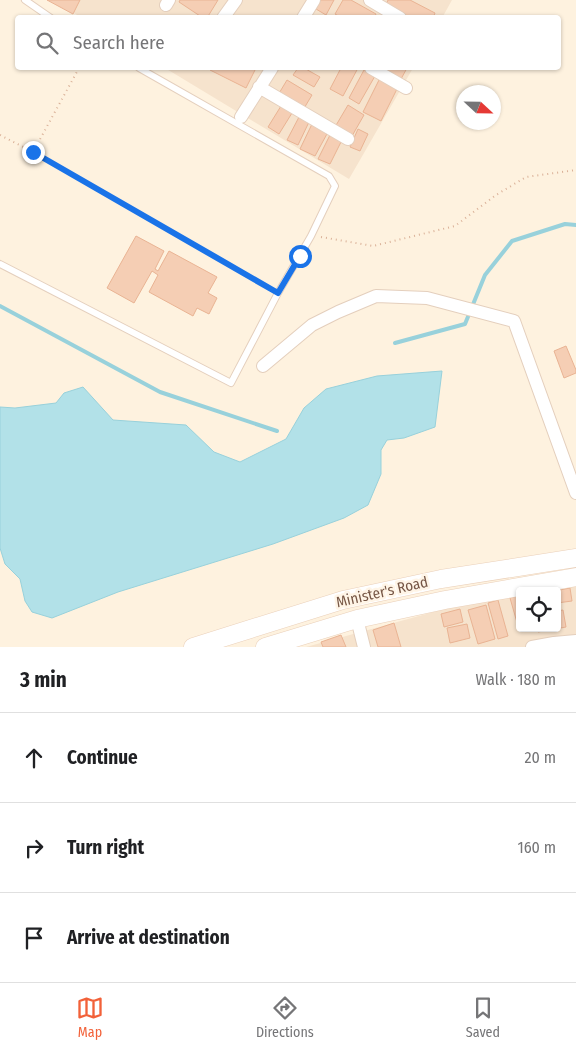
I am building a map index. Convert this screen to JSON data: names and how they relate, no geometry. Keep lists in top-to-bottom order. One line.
{"streets":{"main road":["Minister's Road"]},"north":"right","page":{"search":"Search here","heading":["3 min","Walk · 180 m"],"list":[["Continue","20 m"],["Turn right","160 m"],"Arrive at destination"],"nav":["Map","Directions","Saved"]}}
